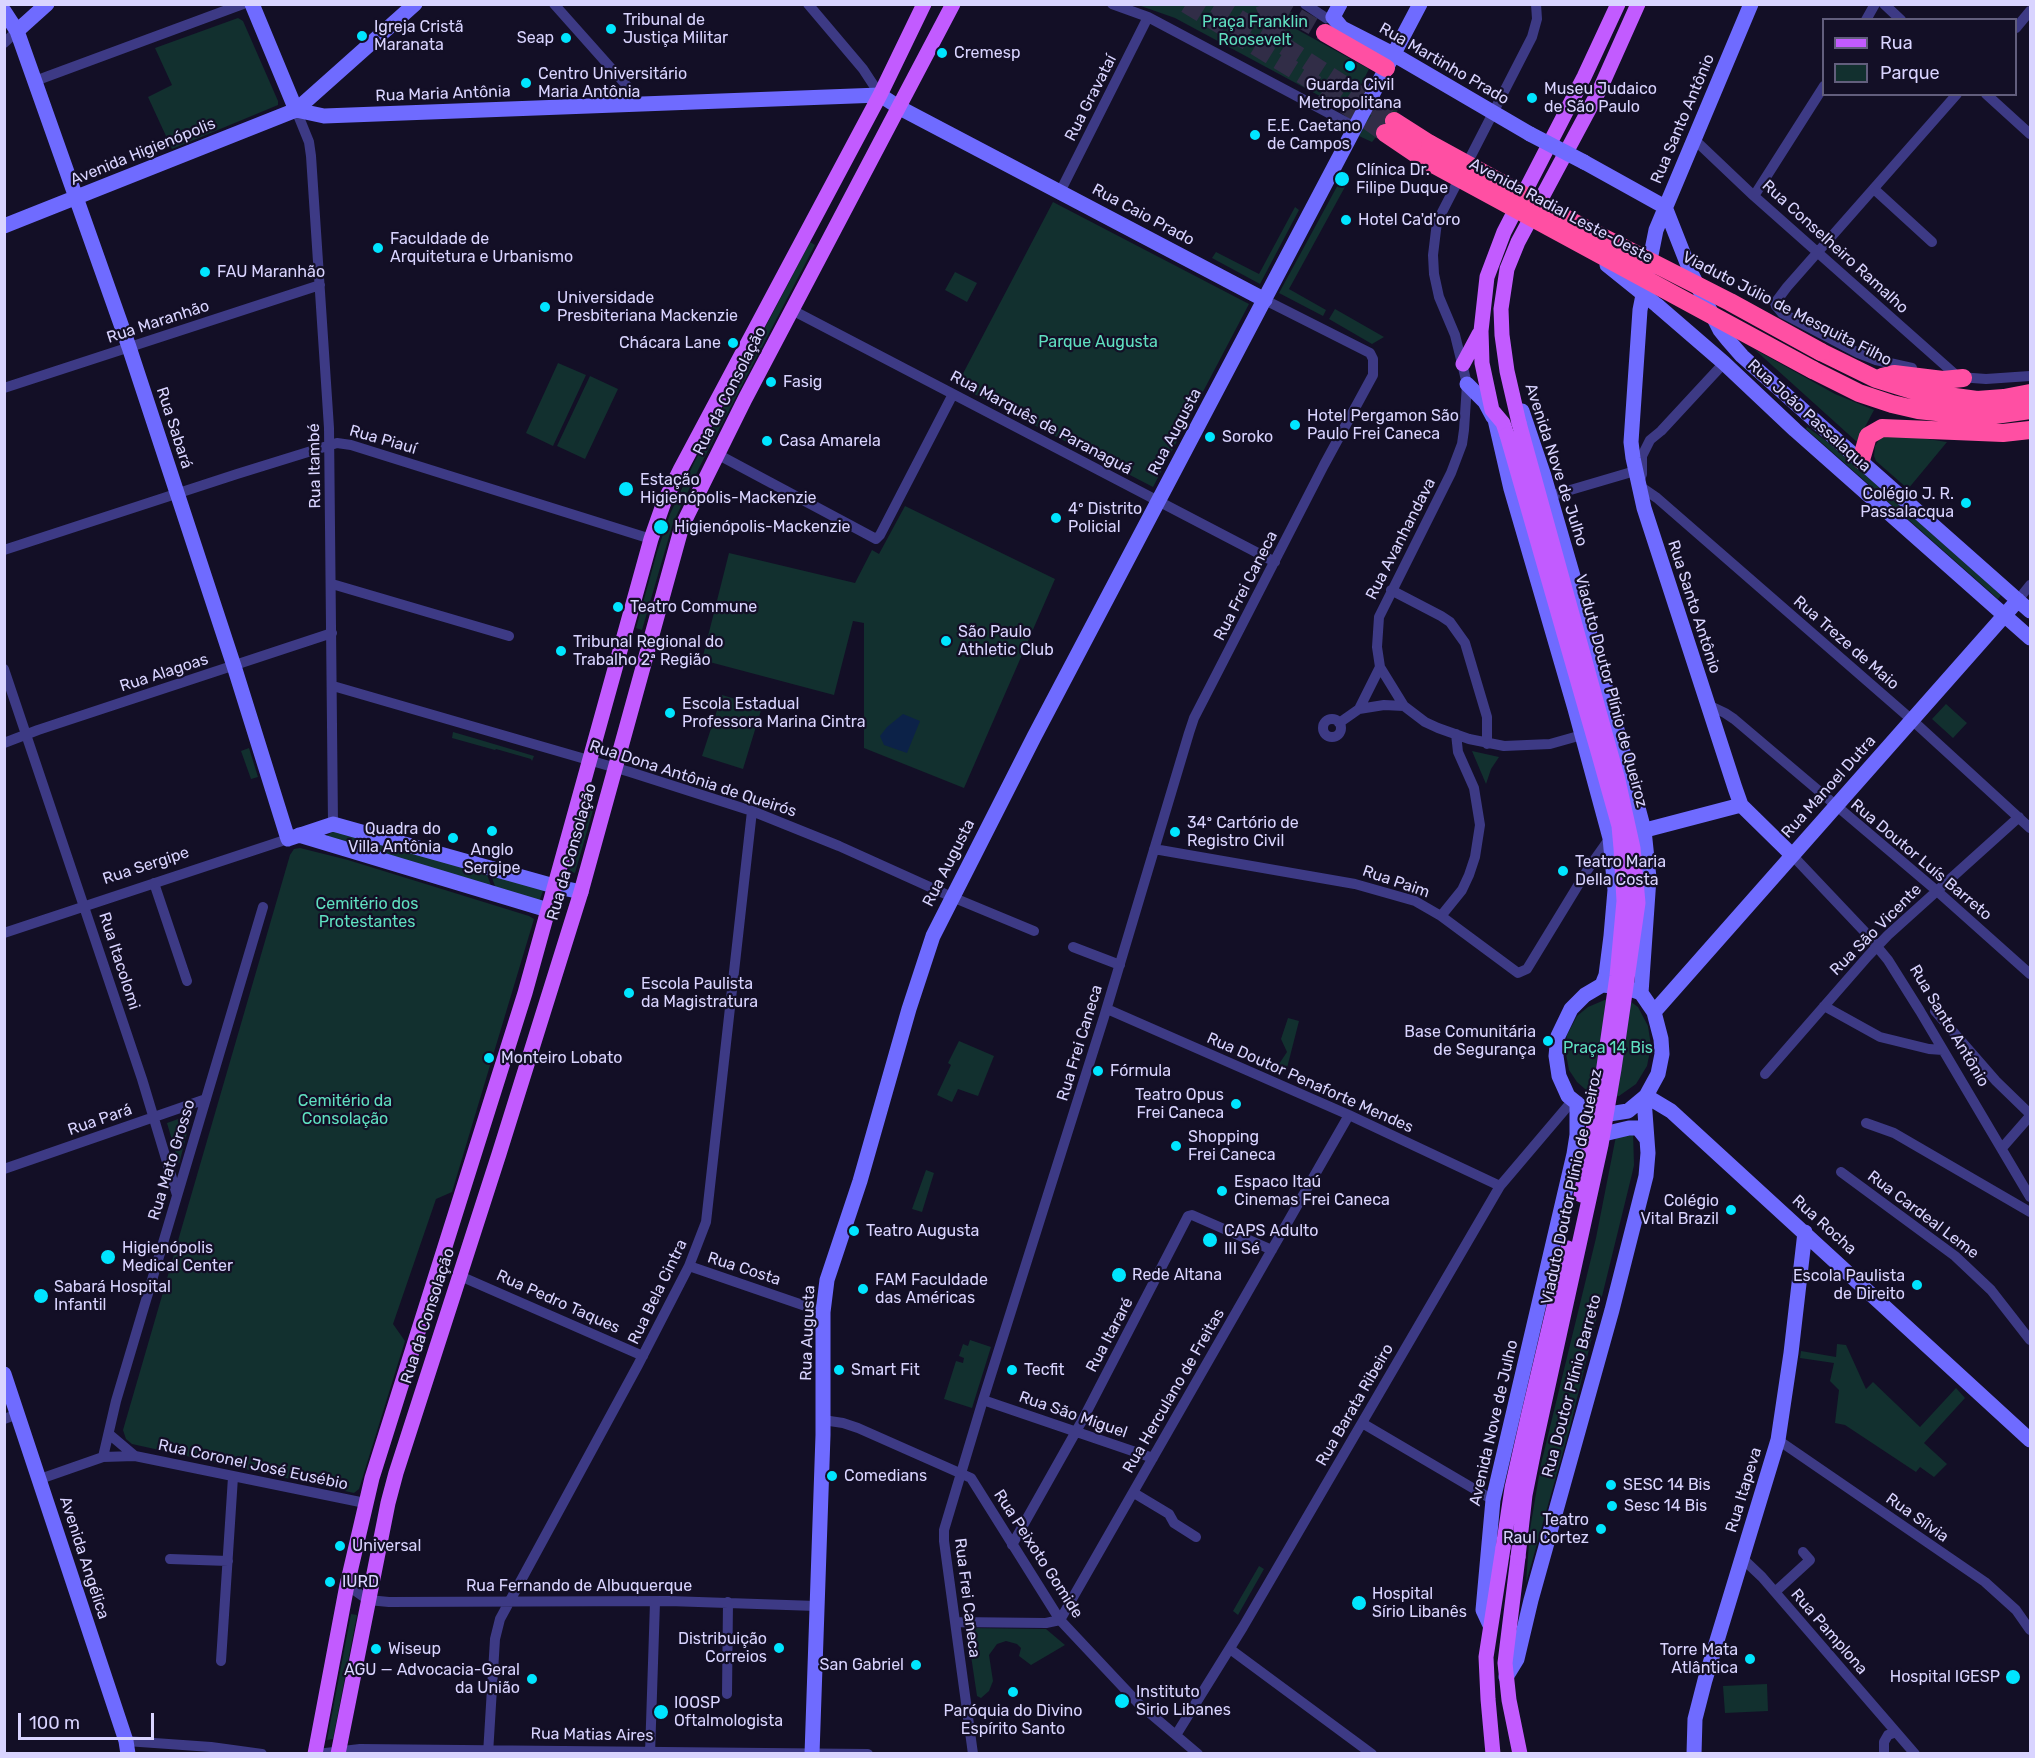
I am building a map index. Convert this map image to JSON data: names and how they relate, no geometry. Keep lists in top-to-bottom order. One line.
{"streets":{"highway":["Avenida Radial Leste-Oeste","Viaduto Júlio de Mesquita Filho"],"main road":["Rua Martinho Prado","Rua Maria Antônia","Rua Santo Antônio","Avenida Higienópolis","Rua Caio Prado","Rua da Consolação","Rua João Passalaqua","Rua Sabará","Rua Augusta","Avenida Nove de Julho","Viaduto Doutor Plínio de Queiroz","Rua Manoel Dutra","Rua Sergipe","Rua Rocha","Rua Doutor Plínio Barreto","Rua Itapeva","Avenida Angélica"],"street":["Rua Gravataí","Rua Conselheiro Ramalho","Rua Maranhão","Rua Marquês de Paranaguá","Rua Piauí","Rua Itambé","Rua Avanhandava","Rua Frei Caneca","Rua Treze de Maio","Rua Alagoas","Rua Dona Antônia de Queirós","Rua Doutor Luís Barreto","Rua Paim","Rua São Vicente","Rua Itacolomi","Rua Doutor Penaforte Mendes","Rua Pará","Rua Mato Grosso","Rua Cardeal Leme","Rua Costa","Rua Bela Cintra","Rua Pedro Taques","Rua Itararé","Rua Herculano de Freitas","Rua Barata Ribeiro","Rua São Miguel","Rua Coronel José Eusébio","Rua Sílvia","Rua Peixoto Gomide","Rua Fernando de Albuquerque","Rua Pamplona","Rua Matias Aires"]},"crossings":[["Rua Martinho Prado","Rua Santo Antônio"],["Rua Martinho Prado","Rua João Passalaqua"],["Rua Martinho Prado","Rua Augusta"],["Rua Martinho Prado","Rua Avanhandava"],["Rua Maria Antônia","Avenida Higienópolis"],["Rua Maria Antônia","Rua Caio Prado"],["Rua Maria Antônia","Rua da Consolação"],["Rua Maria Antônia","Rua Itambé"],["Rua Gravataí","Rua Caio Prado"],["Rua Santo Antônio","Rua Conselheiro Ramalho"],["Rua Santo Antônio","Rua João Passalaqua"],["Rua Santo Antônio","Rua Treze de Maio"],["Rua Santo Antônio","Rua Manoel Dutra"],["Rua Santo Antônio","Rua Doutor Luís Barreto"],["Rua Santo Antônio","Rua São Vicente"],["Avenida Higienópolis","Rua Sabará"],["Avenida Higienópolis","Rua Itambé"],["Avenida Radial Leste-Oeste","Viaduto Júlio de Mesquita Filho"],["Avenida Radial Leste-Oeste","Rua João Passalaqua"],["Rua Caio Prado","Rua da Consolação"],["Rua Caio Prado","Rua Augusta"],["Rua Caio Prado","Rua Frei Caneca"],["Rua Maranhão","Rua Sabará"],["Rua Maranhão","Rua Itambé"],["Rua da Consolação","Rua Marquês de Paranaguá"],["Rua da Consolação","Rua Piauí"],["Rua da Consolação","Rua Dona Antônia de Queirós"],["Rua da Consolação","Rua Pedro Taques"],["Rua da Consolação","Rua Coronel José Eusébio"],["Rua da Consolação","Rua Fernando de Albuquerque"],["Rua da Consolação","Rua Matias Aires"],["Rua João Passalaqua","Rua Manoel Dutra"],["Rua Marquês de Paranaguá","Rua Augusta"],["Rua Marquês de Paranaguá","Rua Frei Caneca"],["Rua Sabará","Rua Piauí"],["Rua Sabará","Rua Alagoas"],["Rua Sabará","Rua Sergipe"],["Rua Augusta","Rua Dona Antônia de Queirós"],["Rua Augusta","Rua Costa"],["Rua Augusta","Rua Peixoto Gomide"],["Rua Augusta","Rua Fernando de Albuquerque"],["Rua Augusta","Rua Matias Aires"],["Rua Piauí","Rua Itambé"],["Avenida Nove de Julho","Viaduto Doutor Plínio de Queiroz"],["Avenida Nove de Julho","Rua Manoel Dutra"],["Avenida Nove de Julho","Rua Rocha"],["Avenida Nove de Julho","Rua Doutor Plínio Barreto"],["Avenida Nove de Julho","Rua Barata Ribeiro"],["Rua Itambé","Rua Alagoas"],["Rua Itambé","Rua Dona Antônia de Queirós"],["Rua Itambé","Rua Sergipe"],["Rua Frei Caneca","Rua Paim"],["Rua Frei Caneca","Rua Doutor Penaforte Mendes"],["Rua Frei Caneca","Rua São Miguel"],["Rua Frei Caneca","Rua Peixoto Gomide"],["Rua Treze de Maio","Rua Manoel Dutra"],["Rua Treze de Maio","Rua São Vicente"],["Rua Alagoas","Rua Itacolomi"],["Viaduto Doutor Plínio de Queiroz","Rua Doutor Plínio Barreto"],["Rua Dona Antônia de Queirós","Rua Bela Cintra"],["Rua Manoel Dutra","Rua Doutor Luís Barreto"],["Rua Manoel Dutra","Rua Rocha"],["Rua Manoel Dutra","Rua Doutor Plínio Barreto"],["Rua Manoel Dutra","Rua Barata Ribeiro"],["Rua Doutor Luís Barreto","Rua São Vicente"],["Rua Sergipe","Rua Itacolomi"],["Rua Itacolomi","Rua Pará"],["Rua Itacolomi","Rua Mato Grosso"],["Rua Doutor Penaforte Mendes","Rua Herculano de Freitas"],["Rua Doutor Penaforte Mendes","Rua Barata Ribeiro"],["Rua Pará","Rua Mato Grosso"],["Rua Mato Grosso","Rua Coronel José Eusébio"],["Rua Rocha","Rua Doutor Plínio Barreto"],["Rua Rocha","Rua Barata Ribeiro"],["Rua Rocha","Rua Itapeva"],["Rua Costa","Rua Bela Cintra"],["Rua Bela Cintra","Rua Pedro Taques"],["Rua Bela Cintra","Rua Fernando de Albuquerque"],["Rua Bela Cintra","Rua Matias Aires"],["Rua Itararé","Rua Herculano de Freitas"],["Rua Itararé","Rua São Miguel"],["Rua Itararé","Rua Peixoto Gomide"],["Rua Doutor Plínio Barreto","Rua Barata Ribeiro"],["Rua Herculano de Freitas","Rua São Miguel"],["Rua Herculano de Freitas","Rua Peixoto Gomide"],["Rua Barata Ribeiro","Rua Peixoto Gomide"],["Rua Coronel José Eusébio","Avenida Angélica"],["Rua Itapeva","Rua Sílvia"],["Rua Itapeva","Rua Pamplona"]],"parks":["Praça Franklin Roosevelt","Parque Augusta","Cemitério dos Protestantes","Praça 14 Bis","Cemitério da Consolação"],"places":["Tribunal de Justiça Militar","Igreja Cristã Maranata","Seap","Cremesp","Guarda Civil Metropolitana","Centro Universitário Maria Antônia","Museu Judaico de São Paulo","E.E. Caetano de Campos","Clínica Dr. Filipe Duque","Hotel Ca'd'oro","Faculdade de Arquitetura e Urbanismo","FAU Maranhão","Universidade Presbiteriana Mackenzie","Chácara Lane","Fasig","Hotel Pergamon São Paulo Frei Caneca","Soroko","Casa Amarela","Estação Higienópolis-Mackenzie","Colégio J. R. Passalacqua","4º Distrito Policial","Higienópolis-Mackenzie","Teatro Commune","São Paulo Athletic Club","Tribunal Regional do Trabalho 2ª Região","Escola Estadual Professora Marina Cintra","Anglo Sergipe","34º Cartório de Registro Civil","Quadra do Villa Antônia","Teatro Maria Della Costa","Escola Paulista da Magistratura","Base Comunitária de Segurança","Monteiro Lobato","Fórmula","Teatro Opus Frei Caneca","Shopping Frei Caneca","Espaco Itaú Cinemas Frei Caneca","Colégio Vital Brazil","Teatro Augusta","CAPS Adulto III Sé","Higienópolis Medical Center","Rede Altana","Escola Paulista de Direito","FAM Faculdade das Américas","Sabará Hospital Infantil","Smart Fit","Tecfit","Comedians","SESC 14 Bis","Sesc 14 Bis","Teatro Raul Cortez","Universal","IURD","Hospital Sírio Libanês","Distribuição Correios","Wiseup","Torre Mata Atlântica","San Gabriel","Hospital IGESP","AGU — Advocacia-Geral da União","Paróquia do Divino Espírito Santo","Instituto Sirio Libanes","IOOSP Oftalmologista"],"legend":["Rua","Parque"],"scale_bar":"100 m"}
